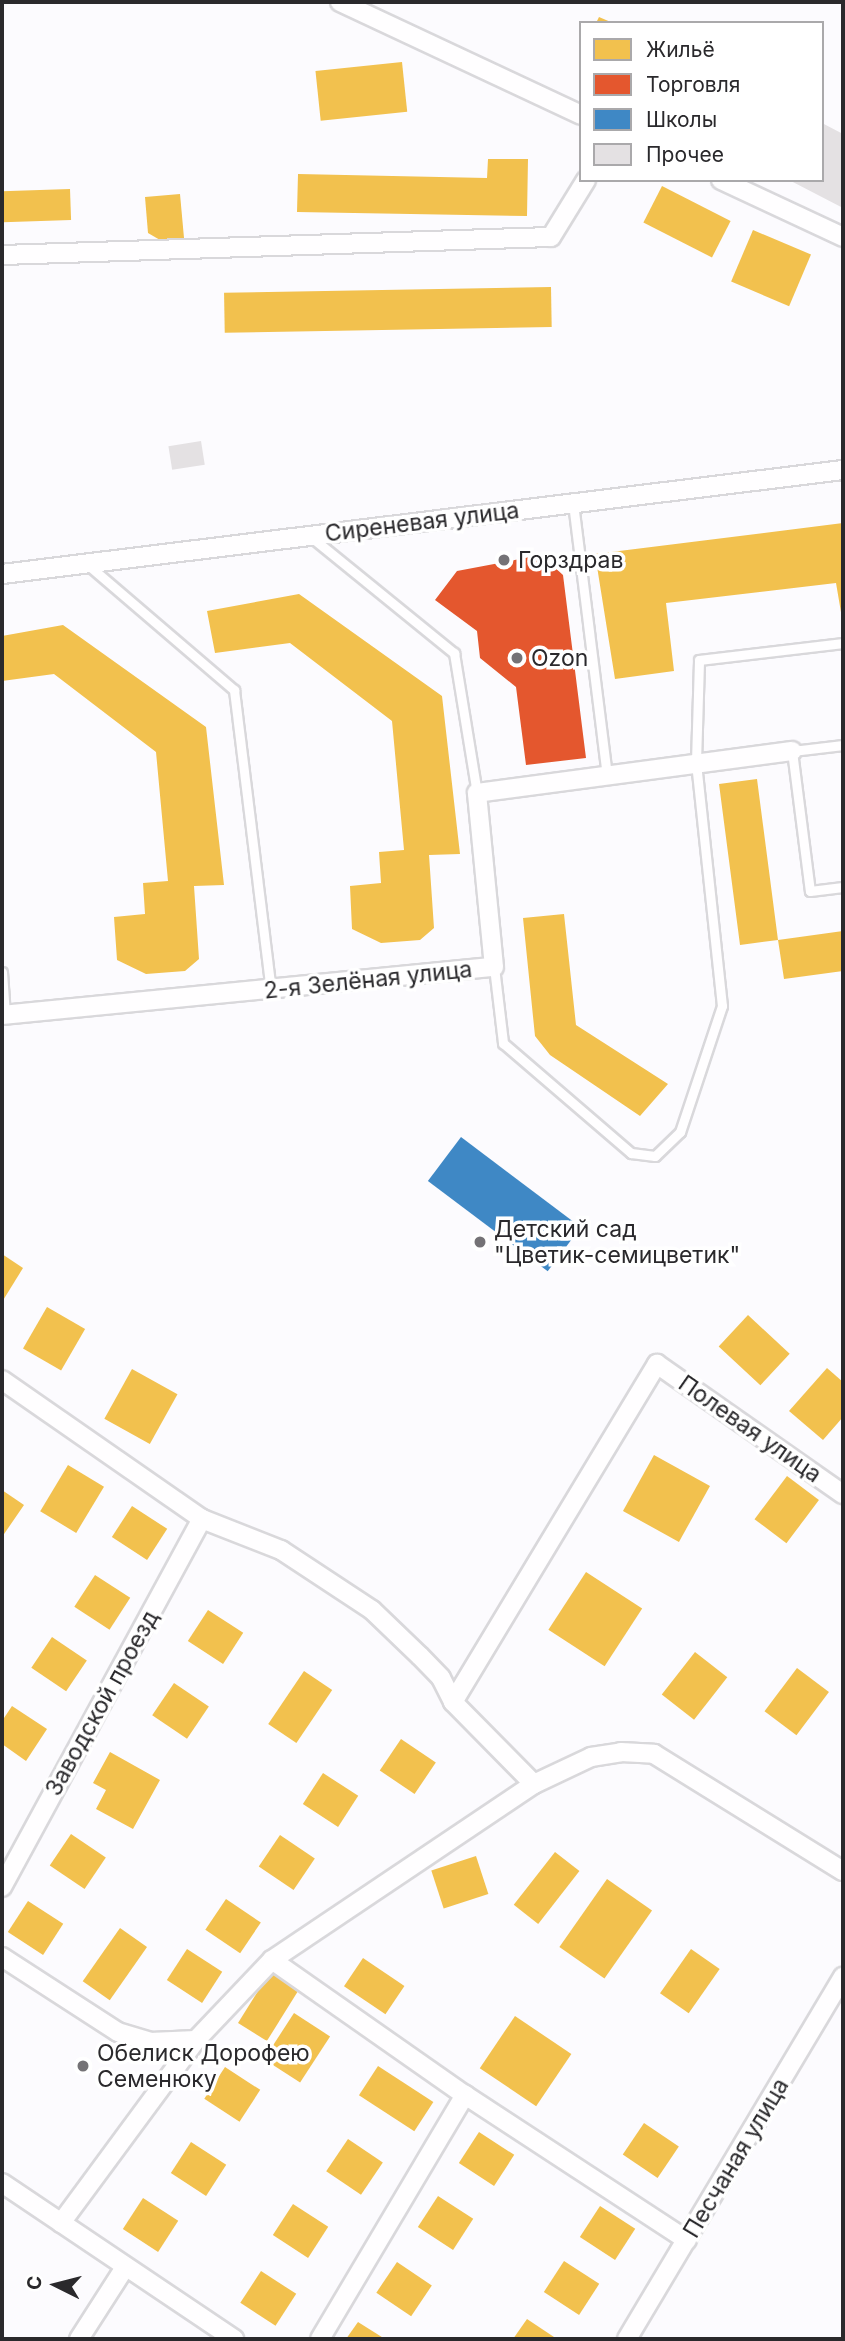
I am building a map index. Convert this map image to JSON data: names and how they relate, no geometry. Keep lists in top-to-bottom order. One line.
{"streets":{"street":["Сиреневая улица","2-я Зелёная улица","Полевая улица","Заводской проезд","Песчаная улица"]},"places":["Горздрав","Ozon","Детский сад \"Цветик-семицветик\"","Обелиск Дорофею Семенюку"],"legend":["Жильё","Торговля","Школы","Прочее"],"north":"left"}
